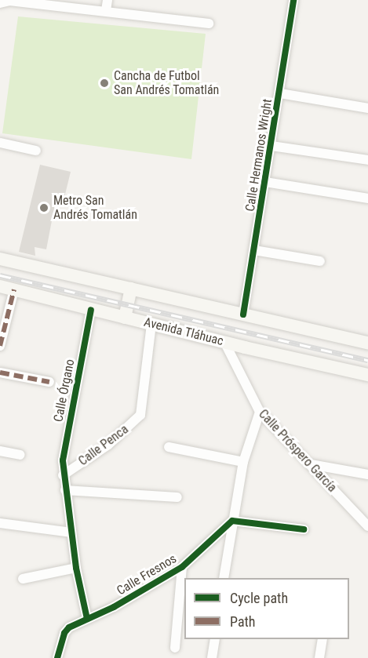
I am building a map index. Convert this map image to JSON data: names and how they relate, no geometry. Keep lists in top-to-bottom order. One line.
{"streets":{"main road":["Avenida Tláhuac"],"street":["Calle Hermanos Wright","Calle Órgano","Calle Penca","Calle Próspero García","Calle Fresnos"]},"crossings":[["Avenida Tláhuac","Calle Órgano"],["Avenida Tláhuac","Calle Penca"],["Avenida Tláhuac","Calle Próspero García"],["Calle Órgano","Calle Penca"]],"places":["Cancha de Futbol San Andrés Tomatlán","Metro San Andrés Tomatlán"],"legend":["Cycle path","Path"]}
